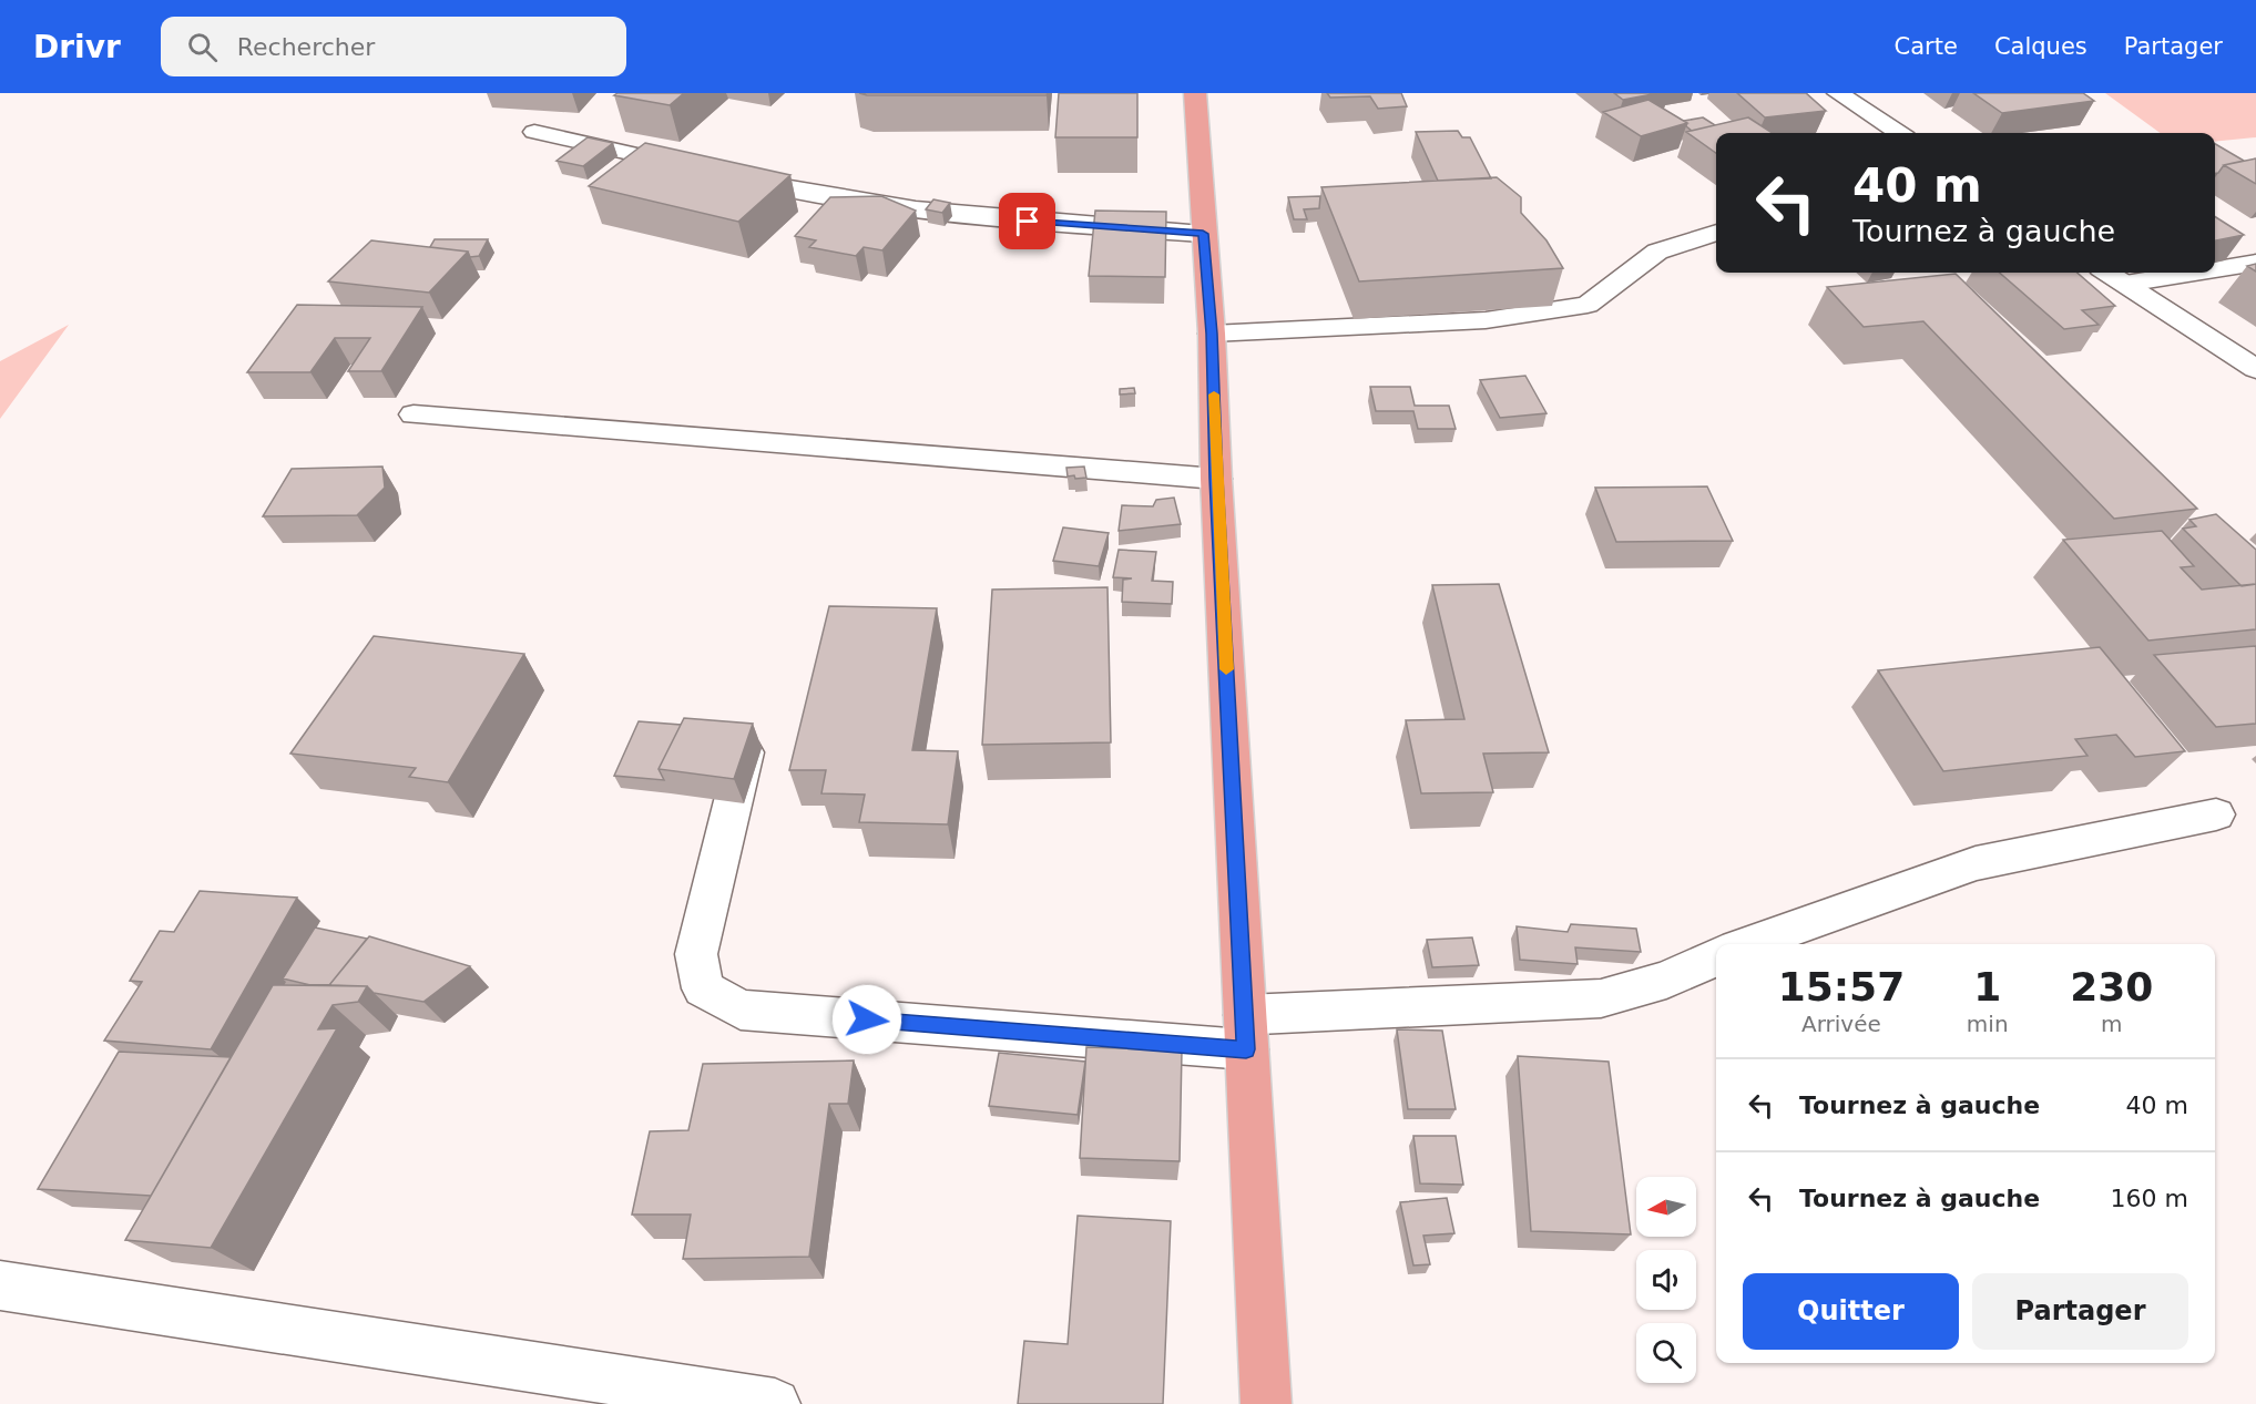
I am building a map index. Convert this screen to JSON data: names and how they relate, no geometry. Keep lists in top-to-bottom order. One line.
{"north":"left","page":{"header":"Drivr","search":"Rechercher","nav":["Carte","Calques","Partager"],"turn":["40 m","Tournez à gauche"],"eta":["15:57","Arrivée","1","min","230","m"],"list":[{"name":"Tournez à gauche","value":"40 m"},{"name":"Tournez à gauche","value":"160 m"}],"buttons":["Quitter","Partager"]}}
